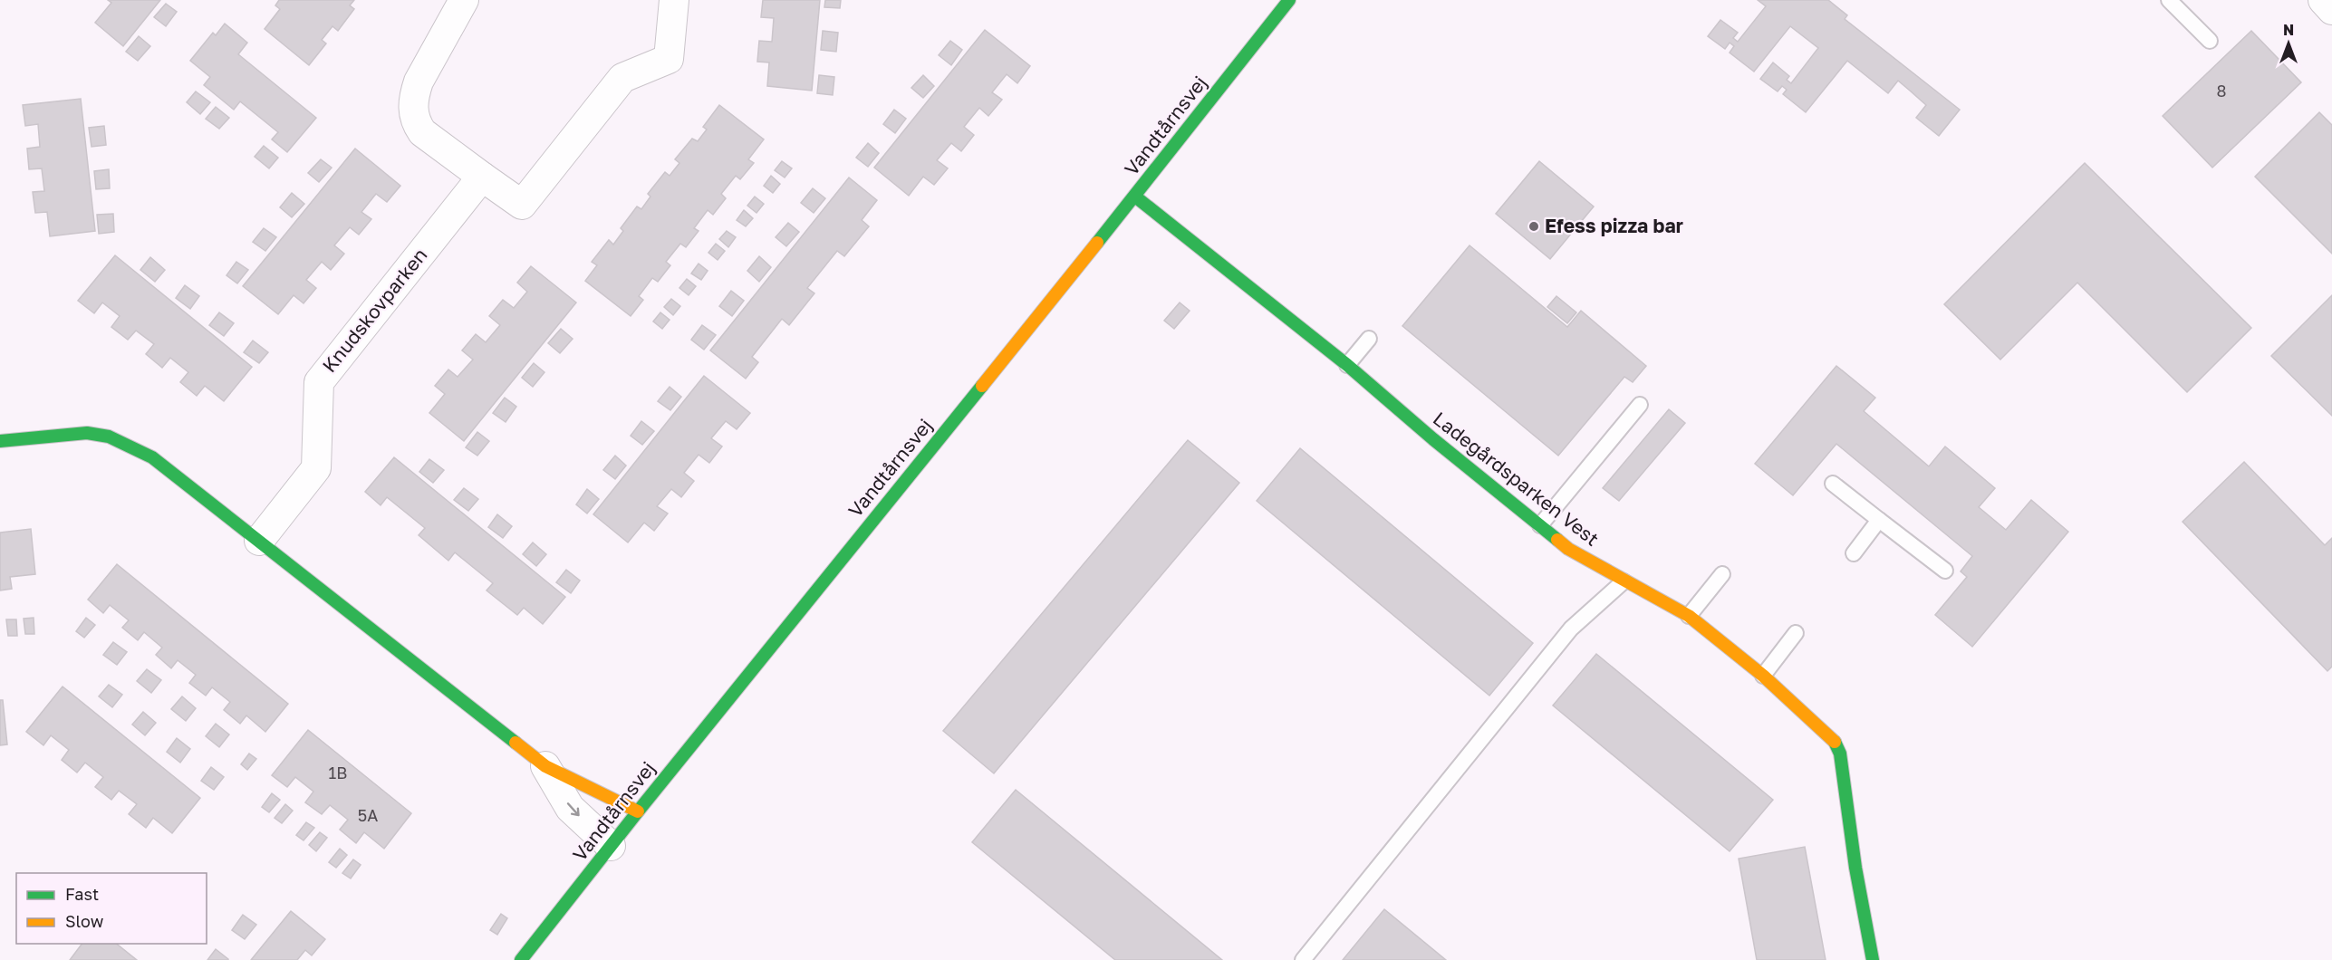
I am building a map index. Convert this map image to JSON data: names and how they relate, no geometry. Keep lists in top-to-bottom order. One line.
{"streets":{"street":["Vandtårnsvej","Knudskovparken","Ladegårdsparken Vest"]},"crossings":[["Vandtårnsvej","Ladegårdsparken Vest"]],"places":["Efess pizza bar"],"house_numbers":["8","1B","5A"],"legend":["Fast","Slow"],"north":"top"}
